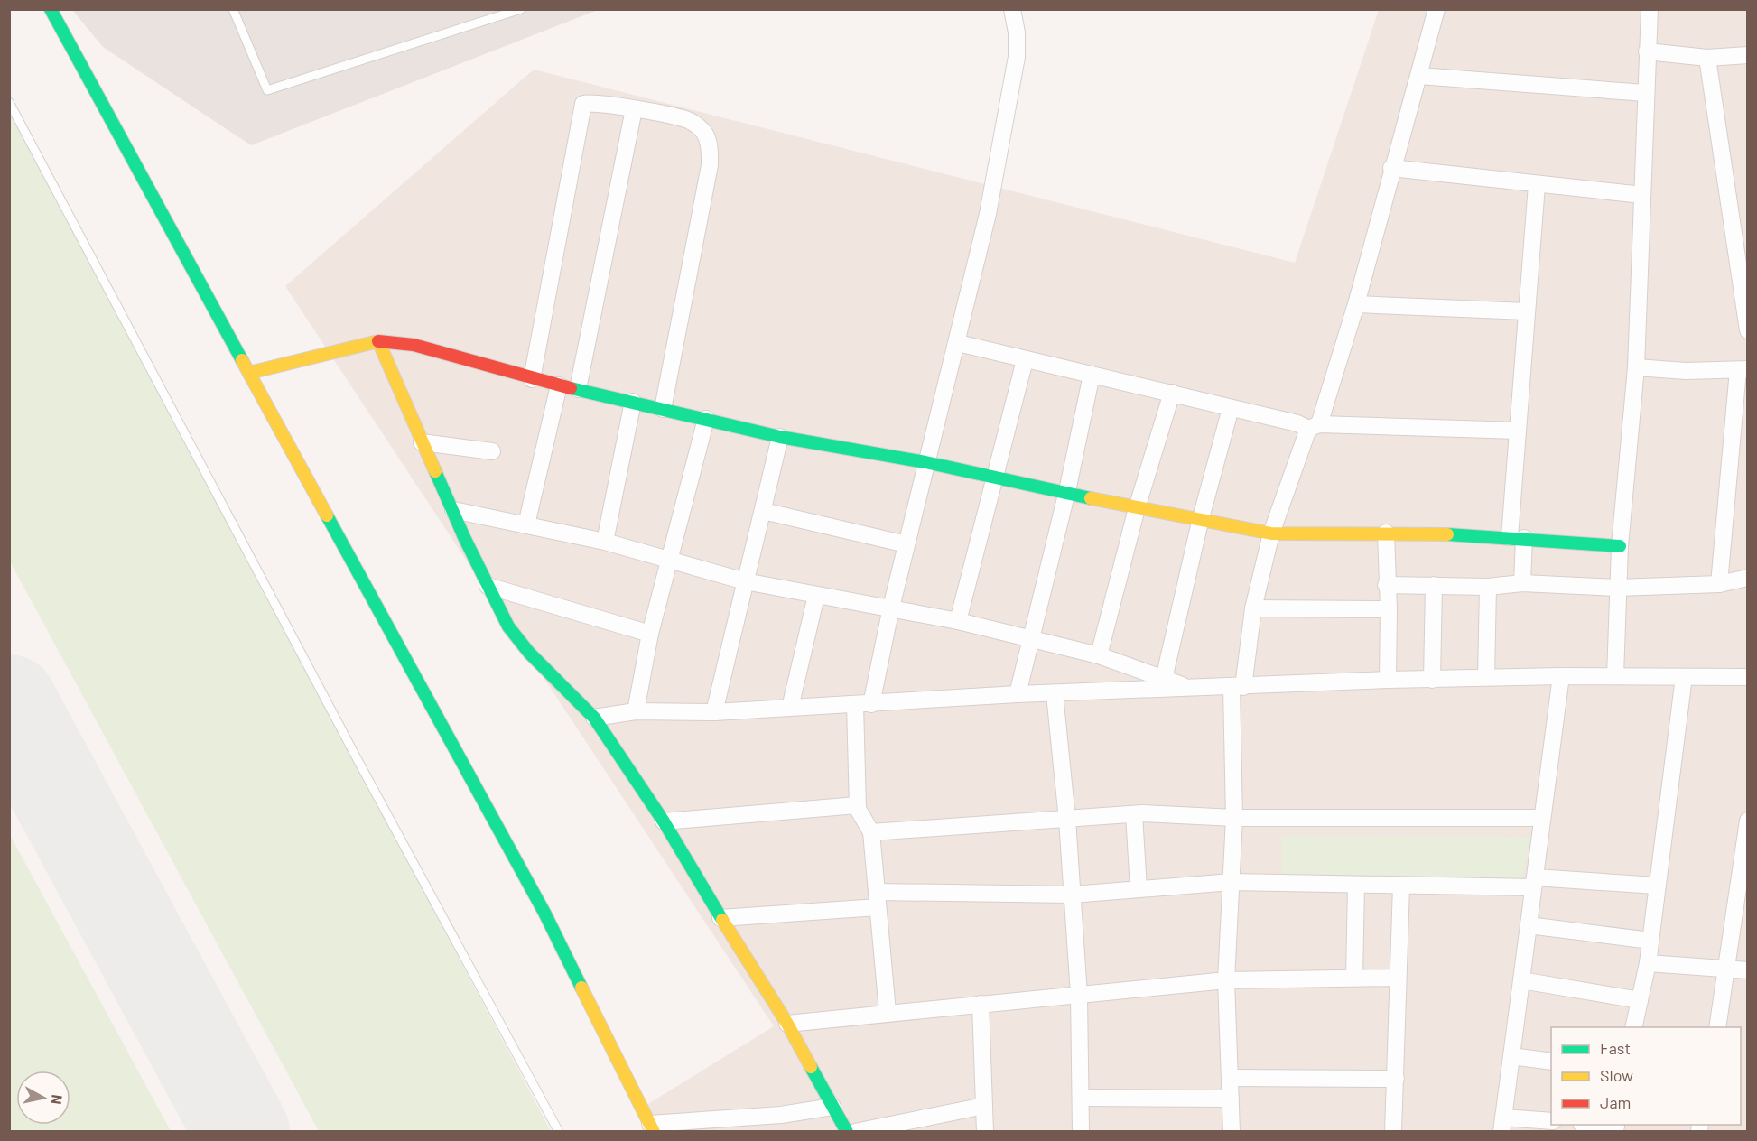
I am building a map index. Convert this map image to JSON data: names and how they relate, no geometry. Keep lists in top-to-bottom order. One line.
{"legend":["Fast","Slow","Jam"],"north":"right"}
